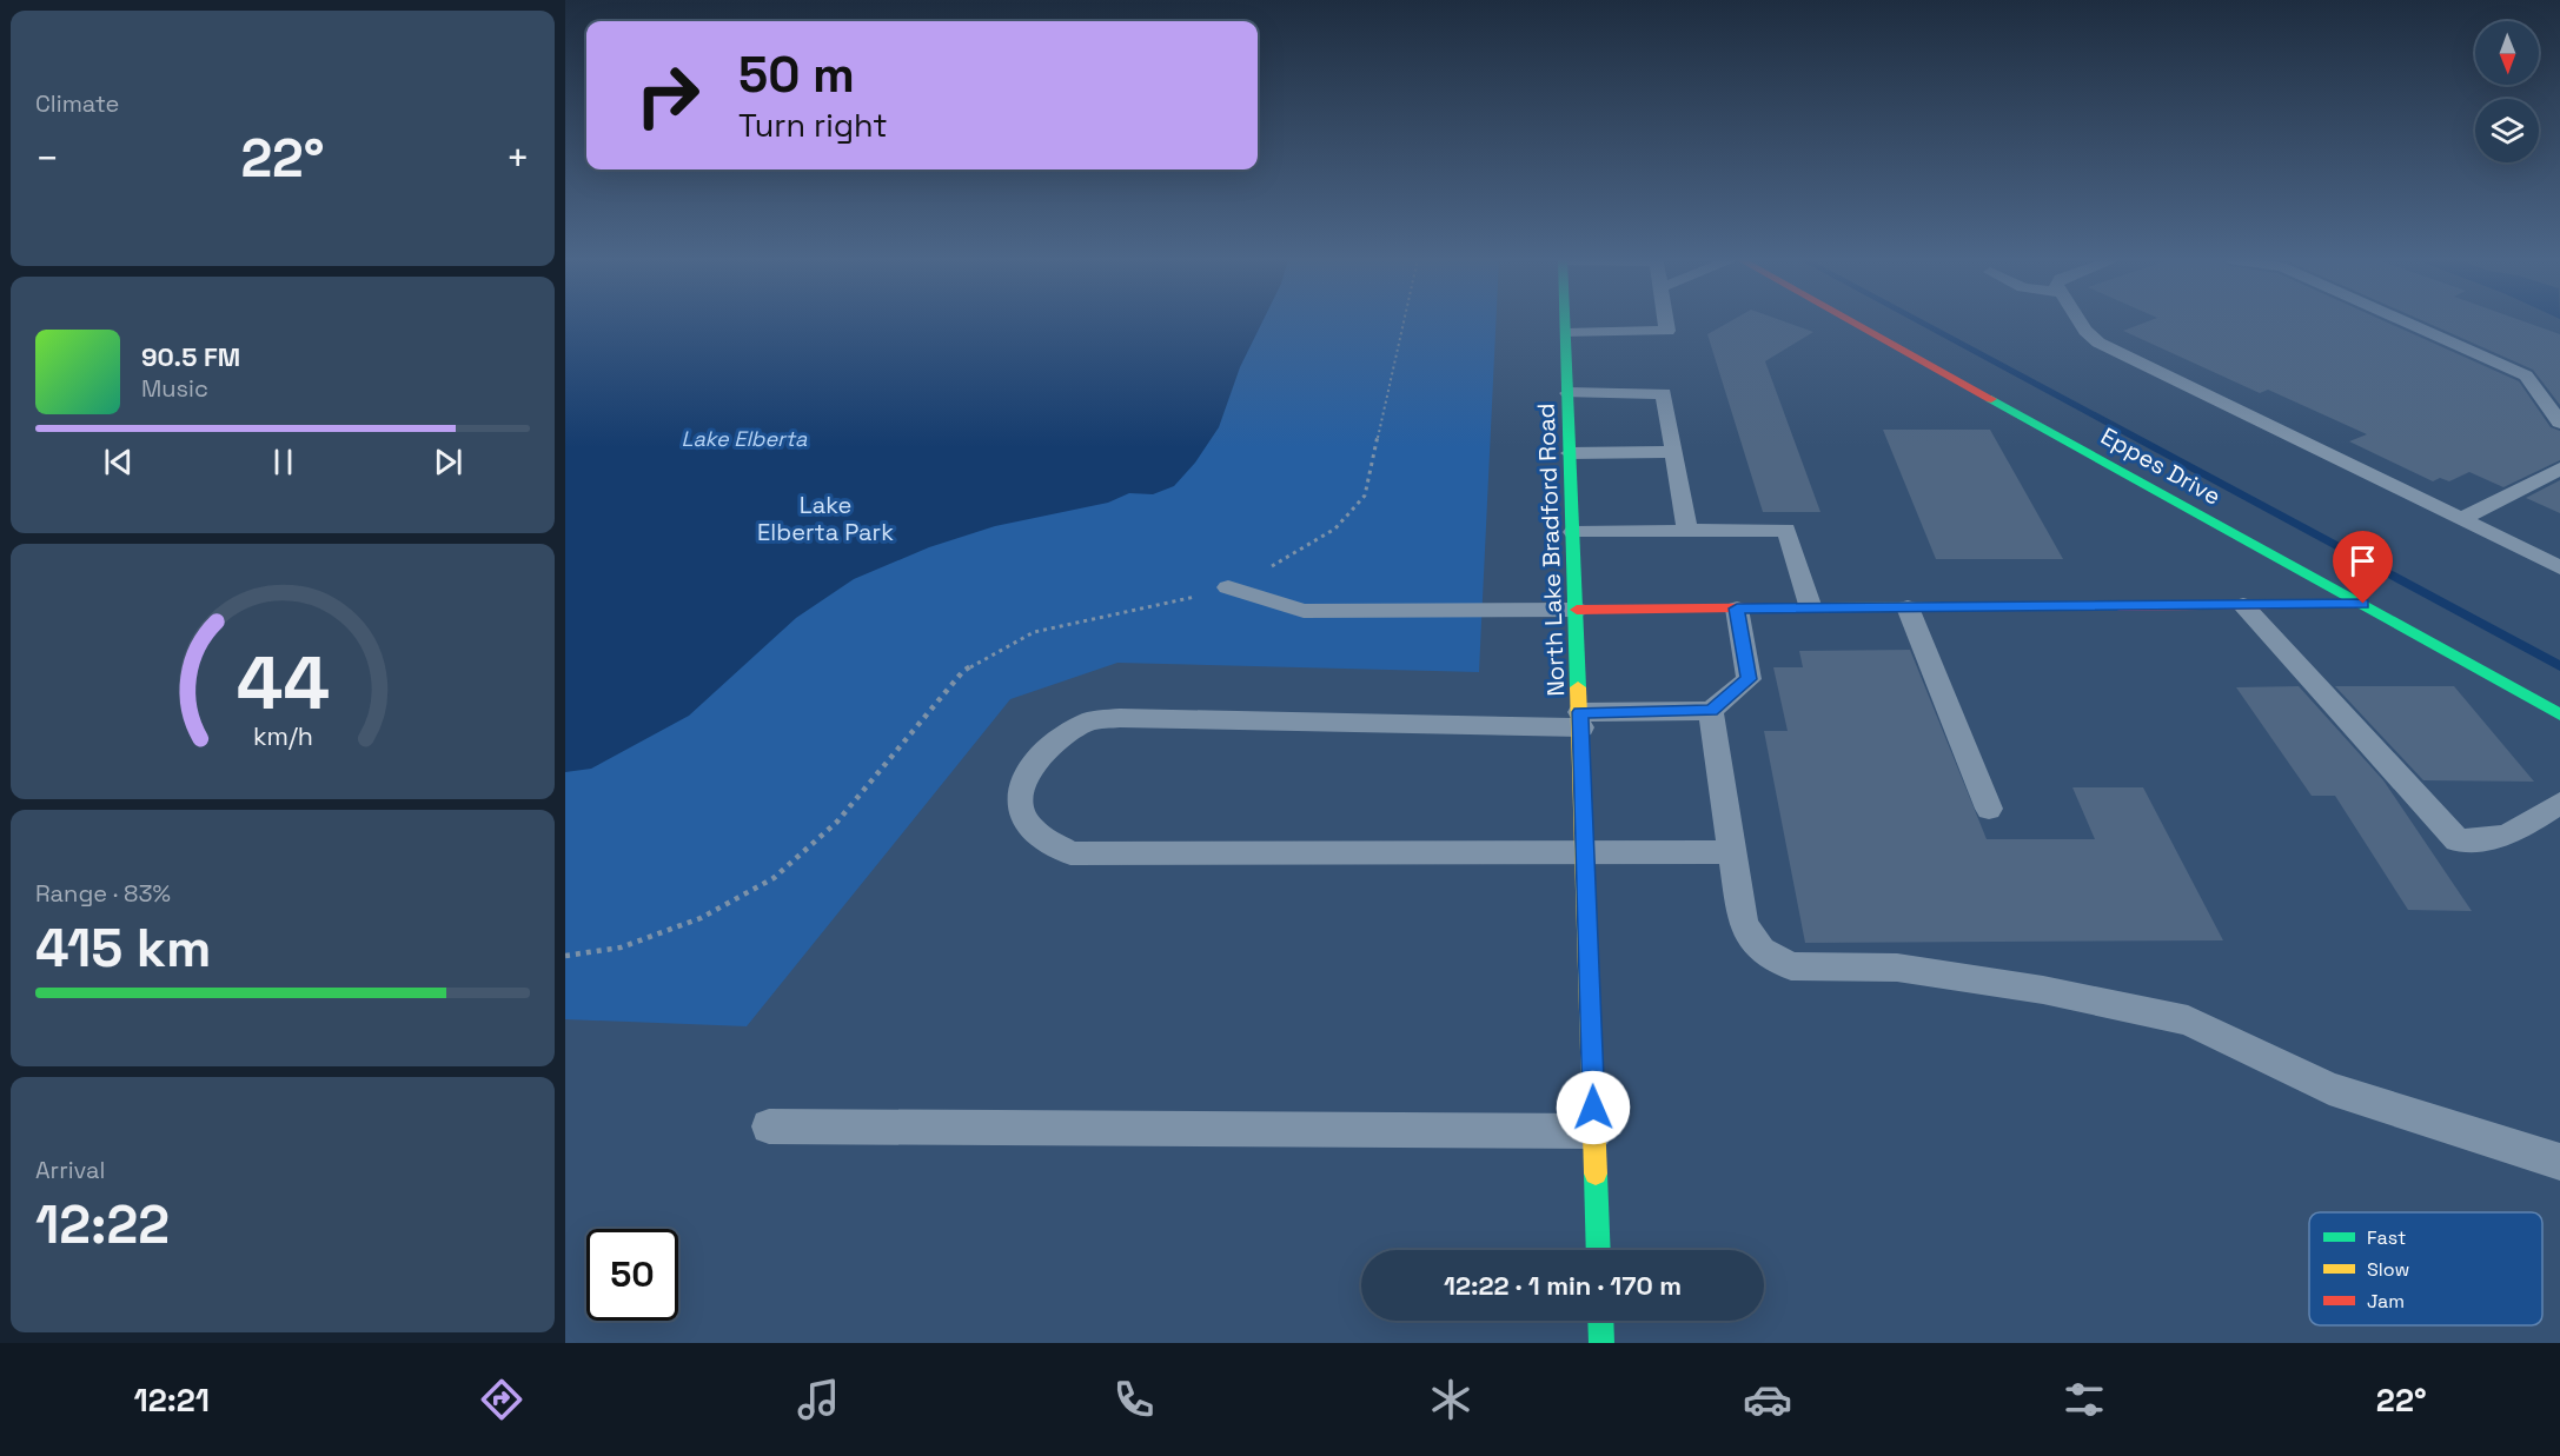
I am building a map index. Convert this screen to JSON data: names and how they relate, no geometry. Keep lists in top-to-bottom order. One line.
{"streets":{"street":["Eppes Drive","North Lake Bradford Road"]},"water":["Lake Elberta"],"parks":["Lake Elberta Park"],"legend":["Fast","Slow","Jam"],"north":"bottom","page":{"tile":["Climate",["Range · 83%","415 km"],["Arrival","12:22"]],"turn":["50 m","Turn right"],"heat":["−","22°","+"],"song":["90.5 FM","Music"],"limit":"50","trip":"12:22 · 1 min · 170 m","tabs":["12:21","22°"],"gauge":["44","km/h"]}}
